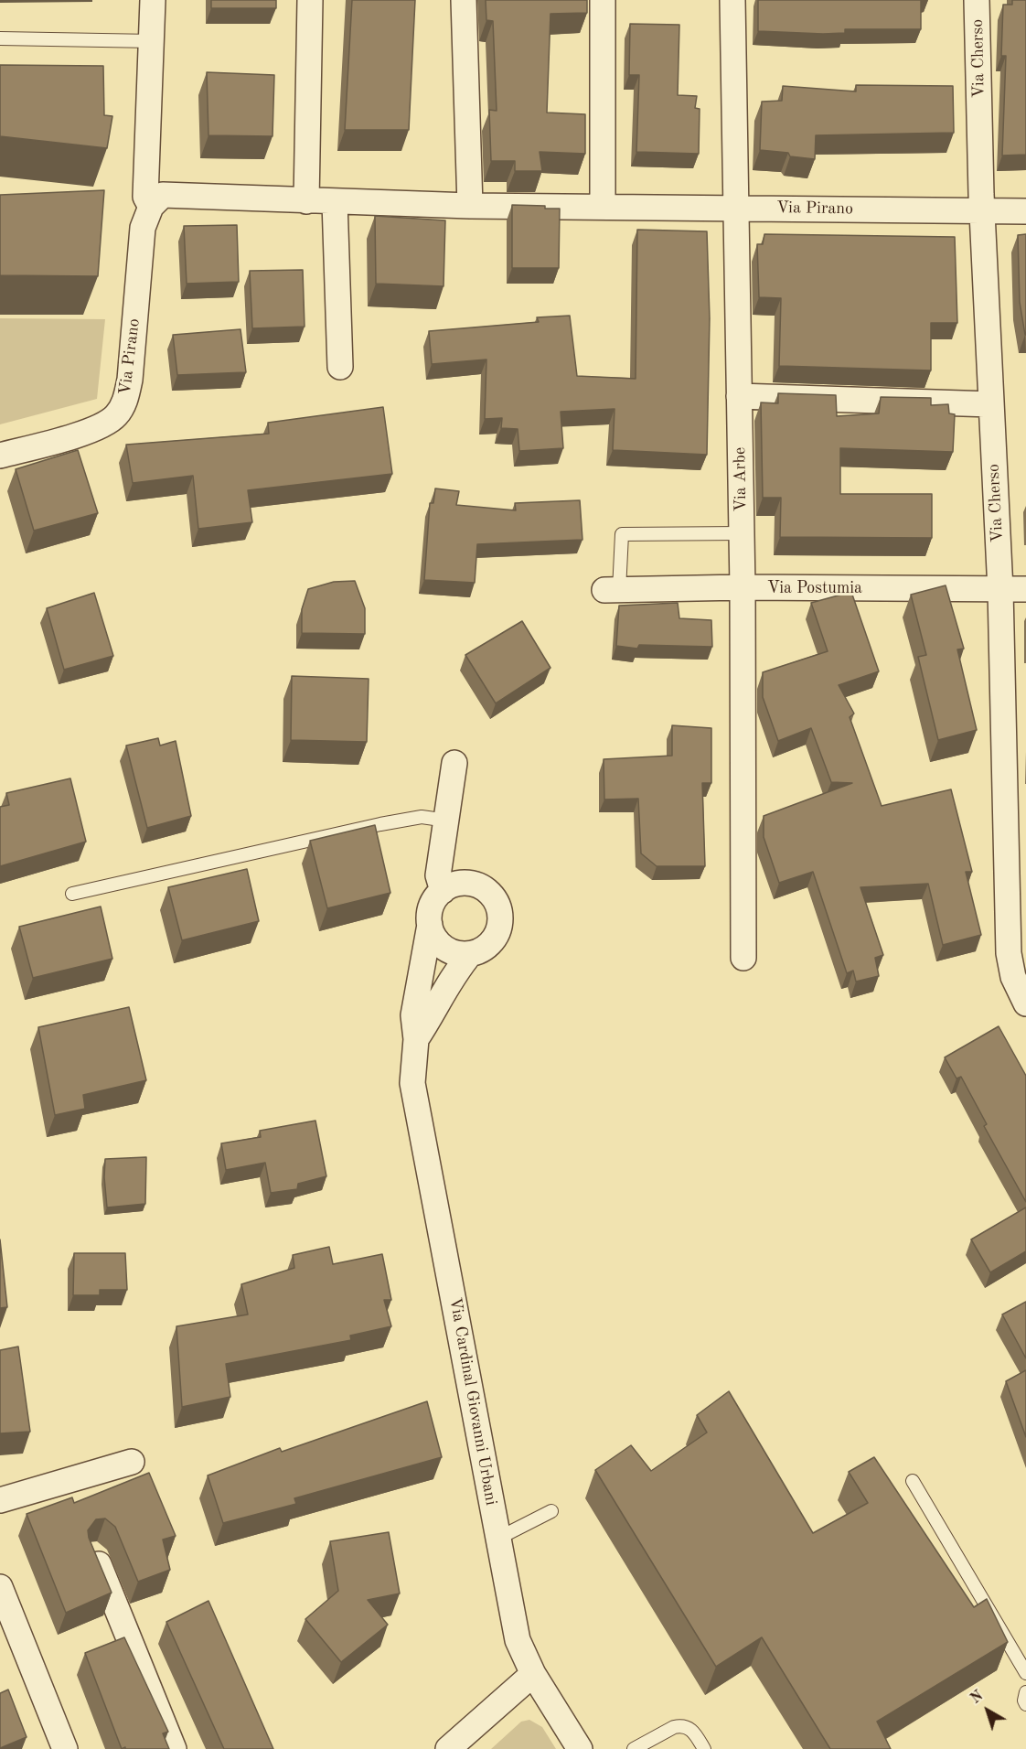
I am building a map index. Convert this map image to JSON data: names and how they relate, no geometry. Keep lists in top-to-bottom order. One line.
{"streets":{"street":["Via Cherso","Via Pirano","Via Arbe","Via Postumia","Via Cardinal Giovanni Urbani"]},"crossings":[["Via Cherso","Via Pirano"],["Via Cherso","Via Postumia"],["Via Pirano","Via Arbe"],["Via Arbe","Via Postumia"]],"north":"top left"}
